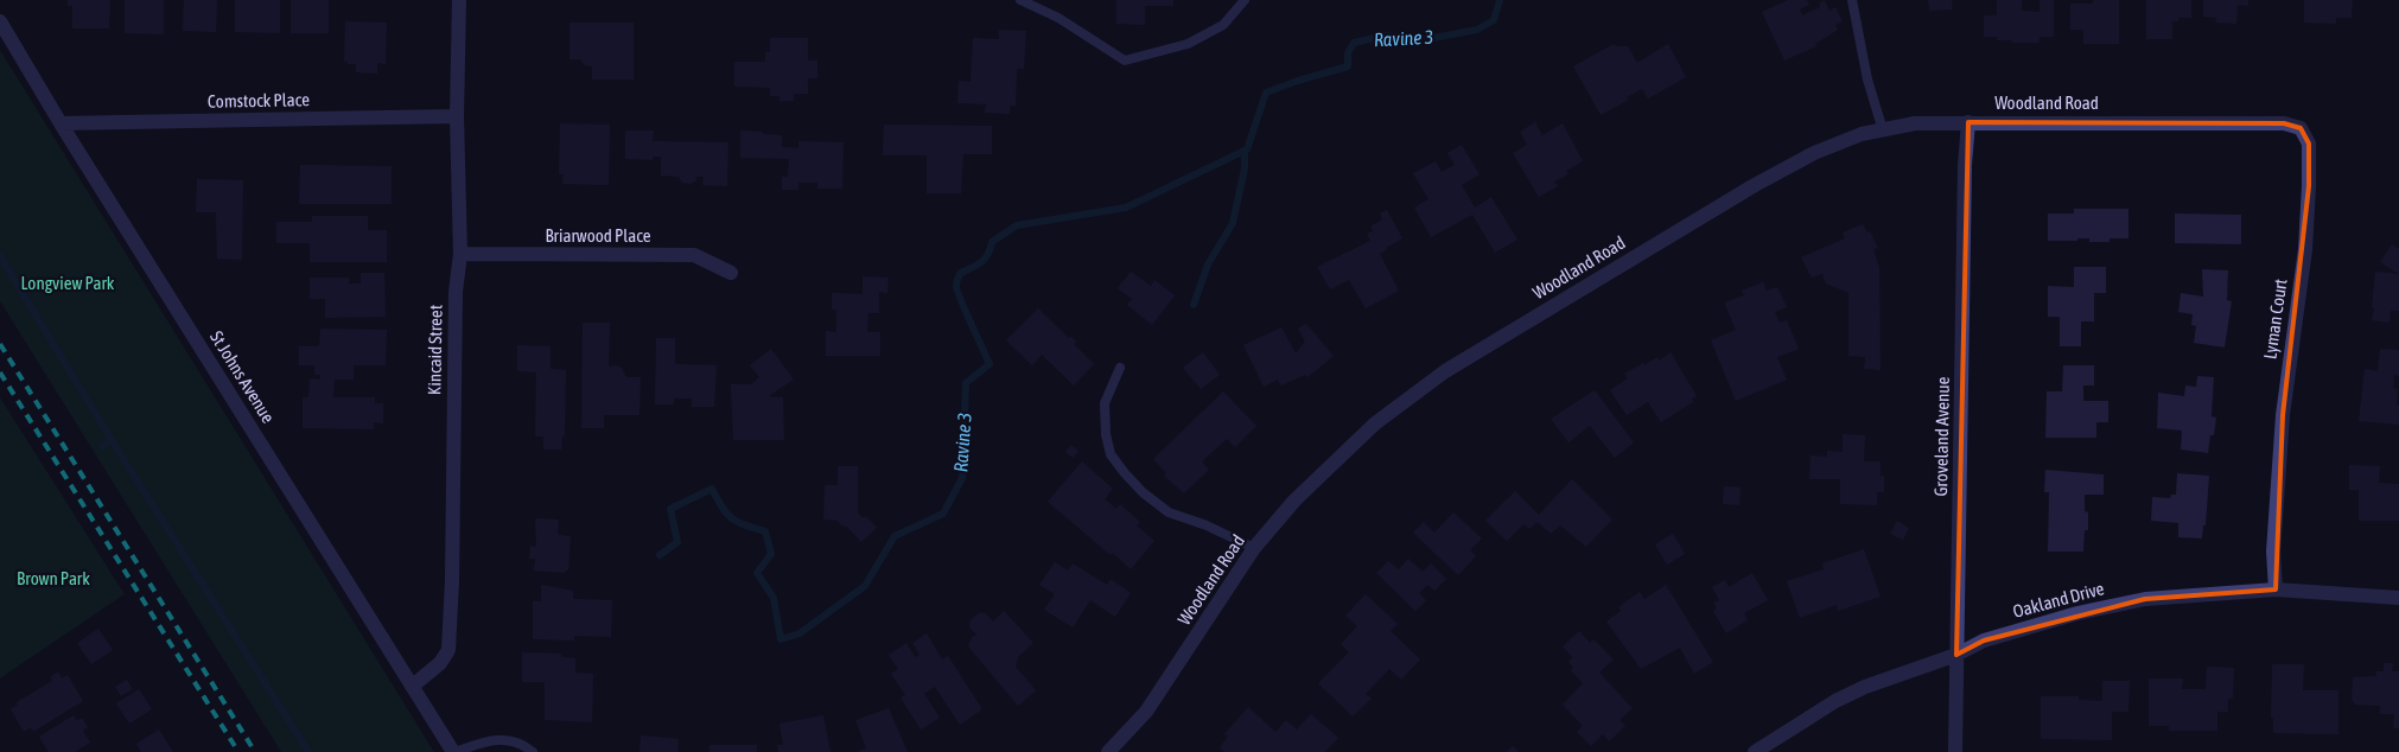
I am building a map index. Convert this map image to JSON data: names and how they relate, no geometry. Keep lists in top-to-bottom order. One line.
{"streets":{"street":["Comstock Place","Woodland Road","Briarwood Place","Lyman Court","Kincaid Street","St Johns Avenue","Groveland Avenue","Oakland Drive"]},"crossings":[["Comstock Place","Kincaid Street"],["Comstock Place","St Johns Avenue"],["Woodland Road","Lyman Court"],["Woodland Road","Groveland Avenue"],["Briarwood Place","Kincaid Street"],["Lyman Court","Oakland Drive"],["Kincaid Street","St Johns Avenue"],["Groveland Avenue","Oakland Drive"]],"water":["Ravine 3"],"parks":["Longview Park","Brown Park"]}
